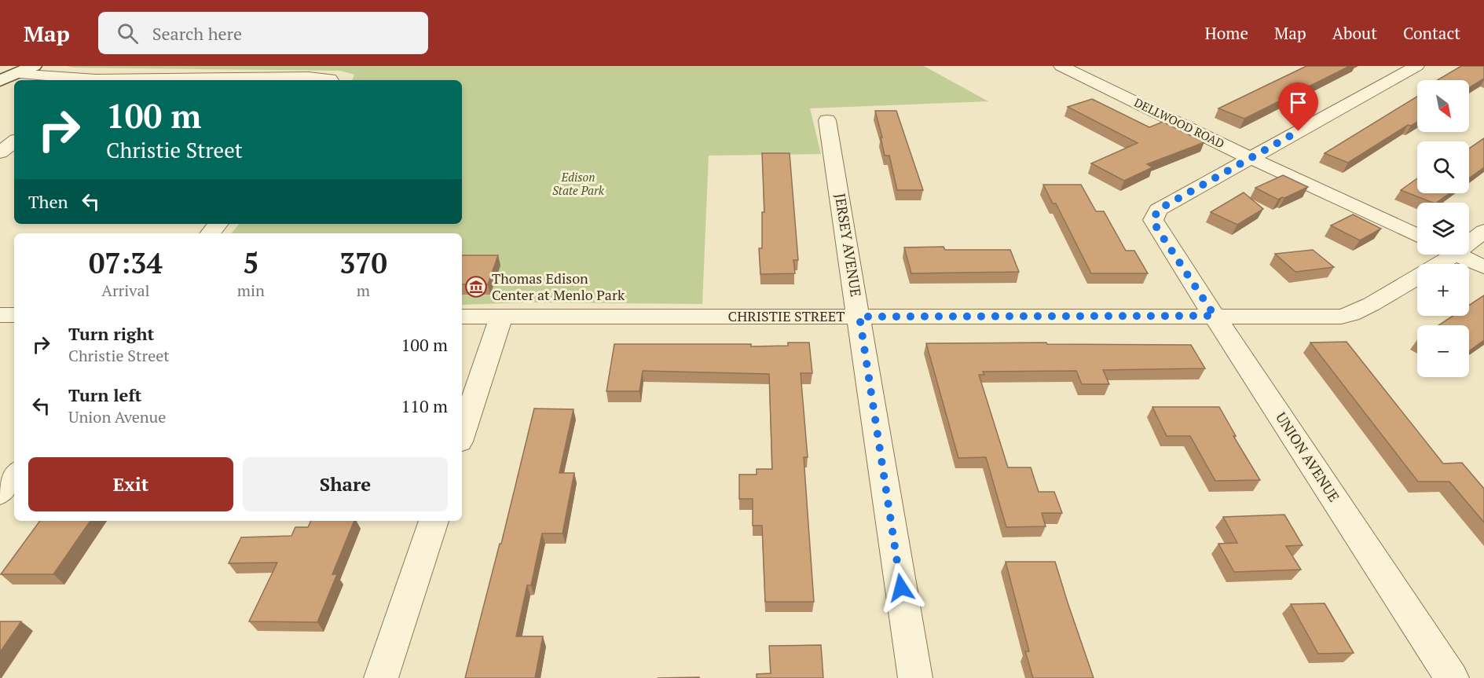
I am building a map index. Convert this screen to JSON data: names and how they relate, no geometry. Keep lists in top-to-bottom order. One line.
{"streets":{"street":["DELLWOOD ROAD","JERSEY AVENUE","CHRISTIE STREET","UNION AVENUE"]},"crossings":[["DELLWOOD ROAD","UNION AVENUE"],["JERSEY AVENUE","CHRISTIE STREET"],["CHRISTIE STREET","UNION AVENUE"]],"parks":["Edison State Park"],"places":{"museum":["Thomas Edison Center at Menlo Park"]},"north":"bottom right","page":{"header":"Map","search":"Search here","nav":["Home","Map","About","Contact"],"map_buttons":["+","−"],"turn":["100 m","Christie Street"],"then":"Then","eta":["07:34","Arrival","5","min","370","m"],"list":[{"name":"Turn right","note":"Christie Street","value":"100 m"},{"name":"Turn left","note":"Union Avenue","value":"110 m"}],"buttons":["Exit","Share"]}}
